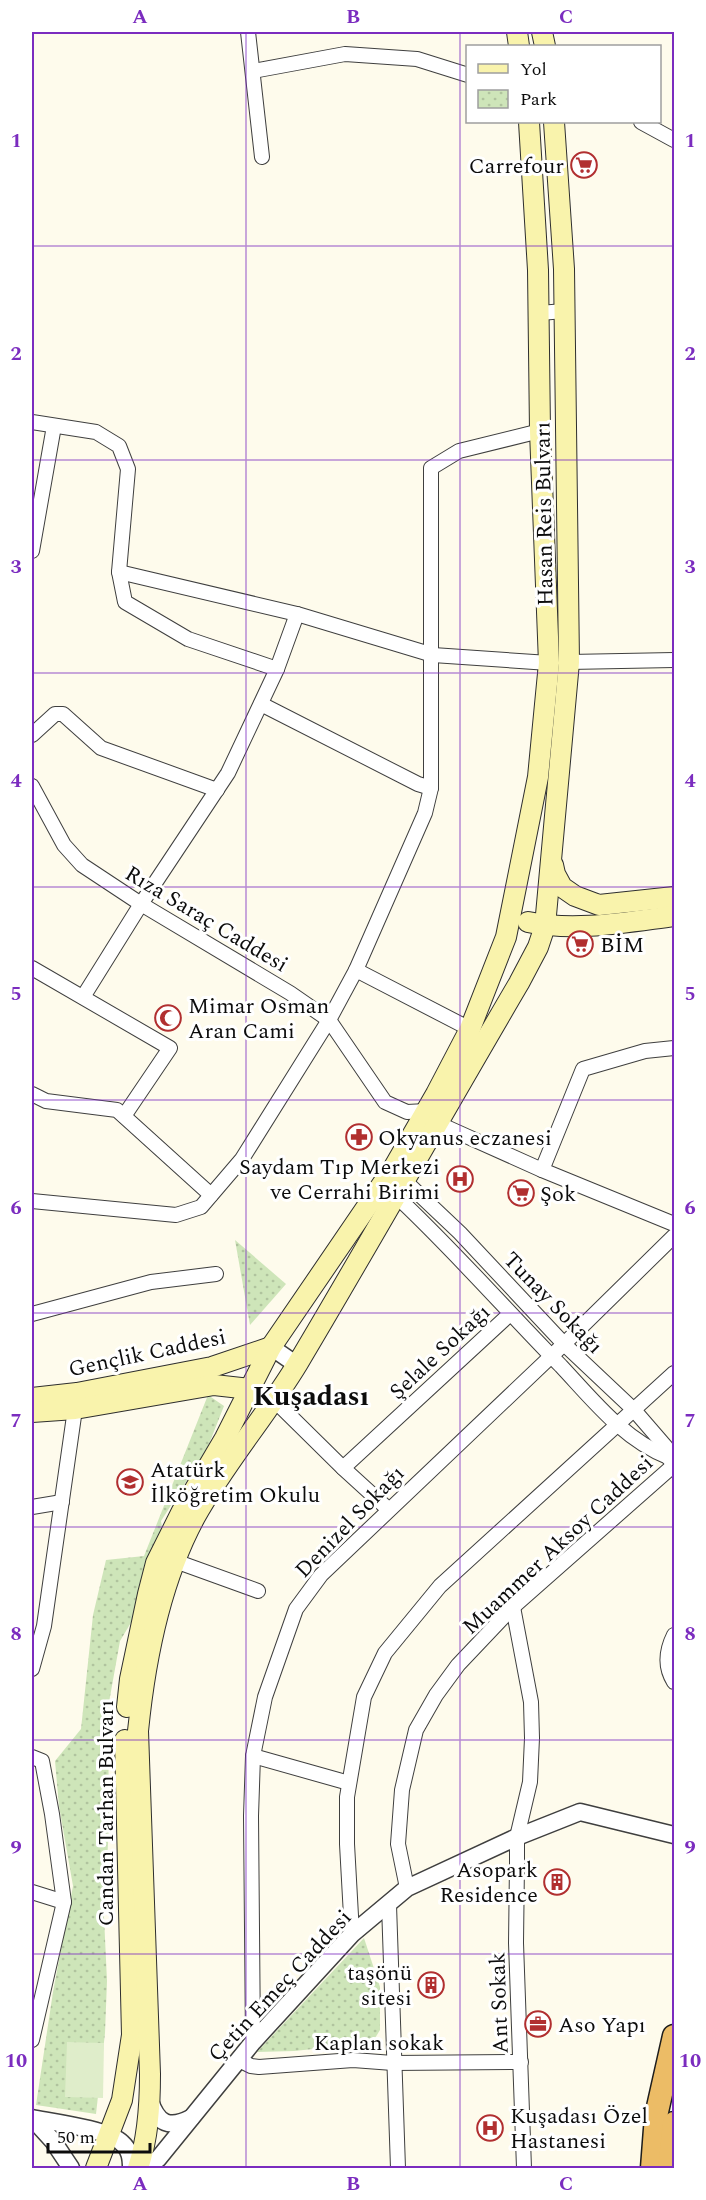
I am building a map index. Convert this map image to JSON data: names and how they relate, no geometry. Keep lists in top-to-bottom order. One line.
{"streets":{"main road":["Hasan Reis Bulvarı","Gençlik Caddesi","Candan Tarhan Bulvarı"],"street":["Rıza Saraç Caddesi","Tunay Sokağı","Şelale Sokağı","Denizel Sokağı","Muammer Aksoy Caddesi","Çetin Emeç Caddesi","Ant Sokak","Kaplan sokak"]},"crossings":[["Hasan Reis Bulvarı","Candan Tarhan Bulvarı"],["Rıza Saraç Caddesi","Candan Tarhan Bulvarı"],["Tunay Sokağı","Şelale Sokağı"],["Tunay Sokağı","Denizel Sokağı"],["Tunay Sokağı","Muammer Aksoy Caddesi"],["Tunay Sokağı","Candan Tarhan Bulvarı"],["Gençlik Caddesi","Candan Tarhan Bulvarı"],["Denizel Sokağı","Çetin Emeç Caddesi"],["Muammer Aksoy Caddesi","Çetin Emeç Caddesi"],["Muammer Aksoy Caddesi","Ant Sokak"],["Candan Tarhan Bulvarı","Çetin Emeç Caddesi"],["Çetin Emeç Caddesi","Ant Sokak"],["Çetin Emeç Caddesi","Kaplan sokak"],["Ant Sokak","Kaplan sokak"]],"districts":["Kuşadası"],"places":{"supermarket":["Carrefour","BİM","Şok"],"mosque":["Mimar Osman Aran Cami"],"pharmacy":["Okyanus eczanesi"],"hospital":["Saydam Tıp Merkezi ve Cerrahi Birimi","Kuşadası Özel Hastanesi"],"school or university":["Atatürk İlköğretim Okulu"],"building":["Asopark Residence","taşönü sitesi"],"office":["Aso Yapı"]},"legend":["Yol","Park"],"scale_bar":"50 m","grid":{"columns":["A","B","C"],"rows":["1","2","3","4","5","6","7","8","9","10"]}}
